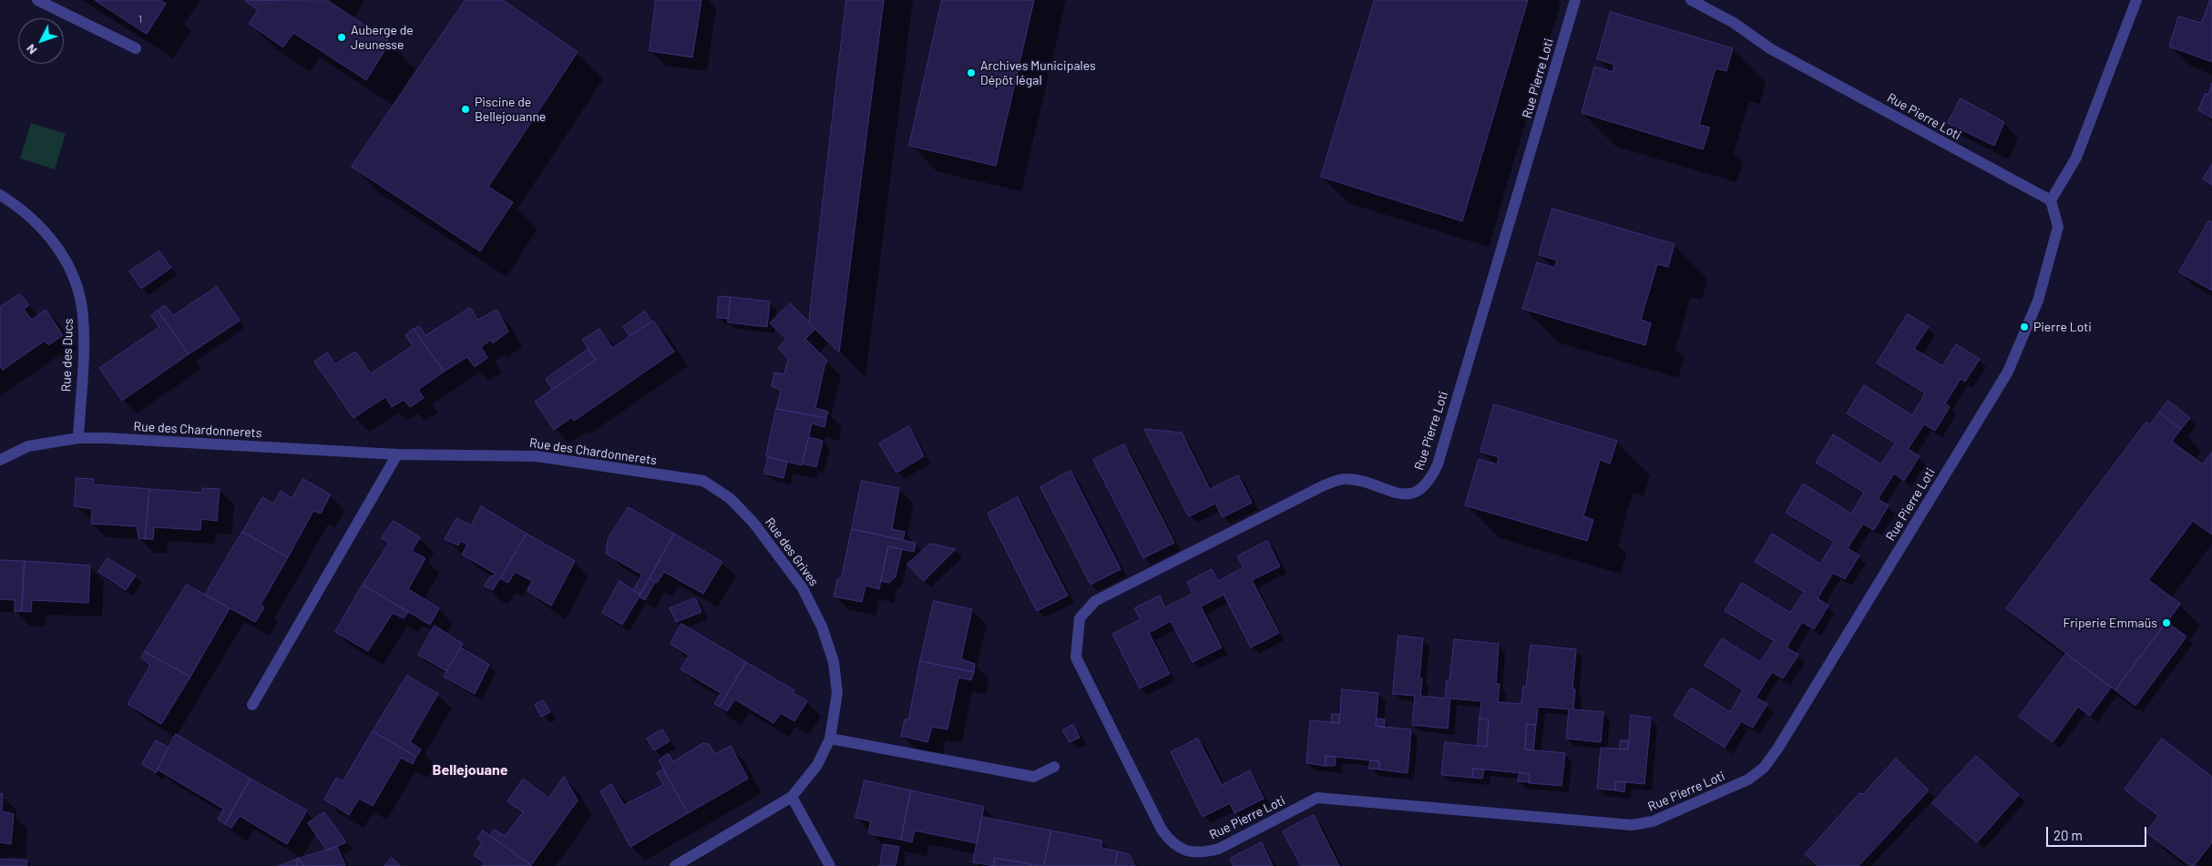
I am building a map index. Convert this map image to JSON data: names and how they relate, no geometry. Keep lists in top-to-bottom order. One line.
{"streets":{"street":["Rue Pierre Loti","Rue des Ducs","Rue des Chardonnerets","Rue des Grives"]},"crossings":[["Rue des Ducs","Rue des Chardonnerets"],["Rue des Chardonnerets","Rue des Grives"]],"districts":["Bellejouane"],"places":["Auberge de Jeunesse","Archives Municipales Dépôt légal","Piscine de Bellejouanne","Pierre Loti","Friperie Emmaüs"],"house_numbers":["1"],"scale_bar":"20 m","north":"bottom left"}
